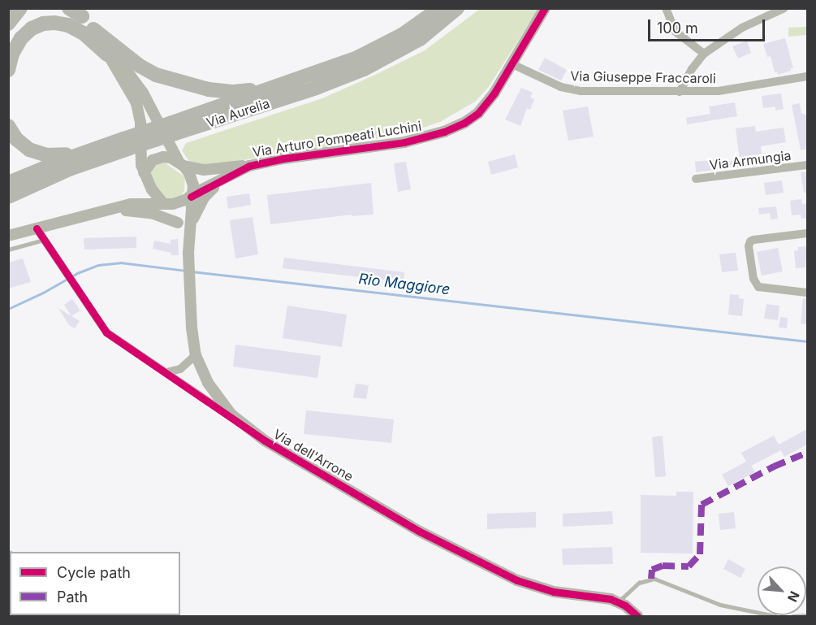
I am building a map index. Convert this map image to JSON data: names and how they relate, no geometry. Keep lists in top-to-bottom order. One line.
{"streets":{"highway":["Via Aurelia"],"street":["Via Giuseppe Fraccaroli","Via Arturo Pompeati Luchini","Via Armungia","Via dell'Arrone"]},"crossings":[["Via Giuseppe Fraccaroli","Via Arturo Pompeati Luchini"]],"water":["Rio Maggiore"],"legend":["Cycle path","Path"],"scale_bar":"100 m","north":"bottom right"}
